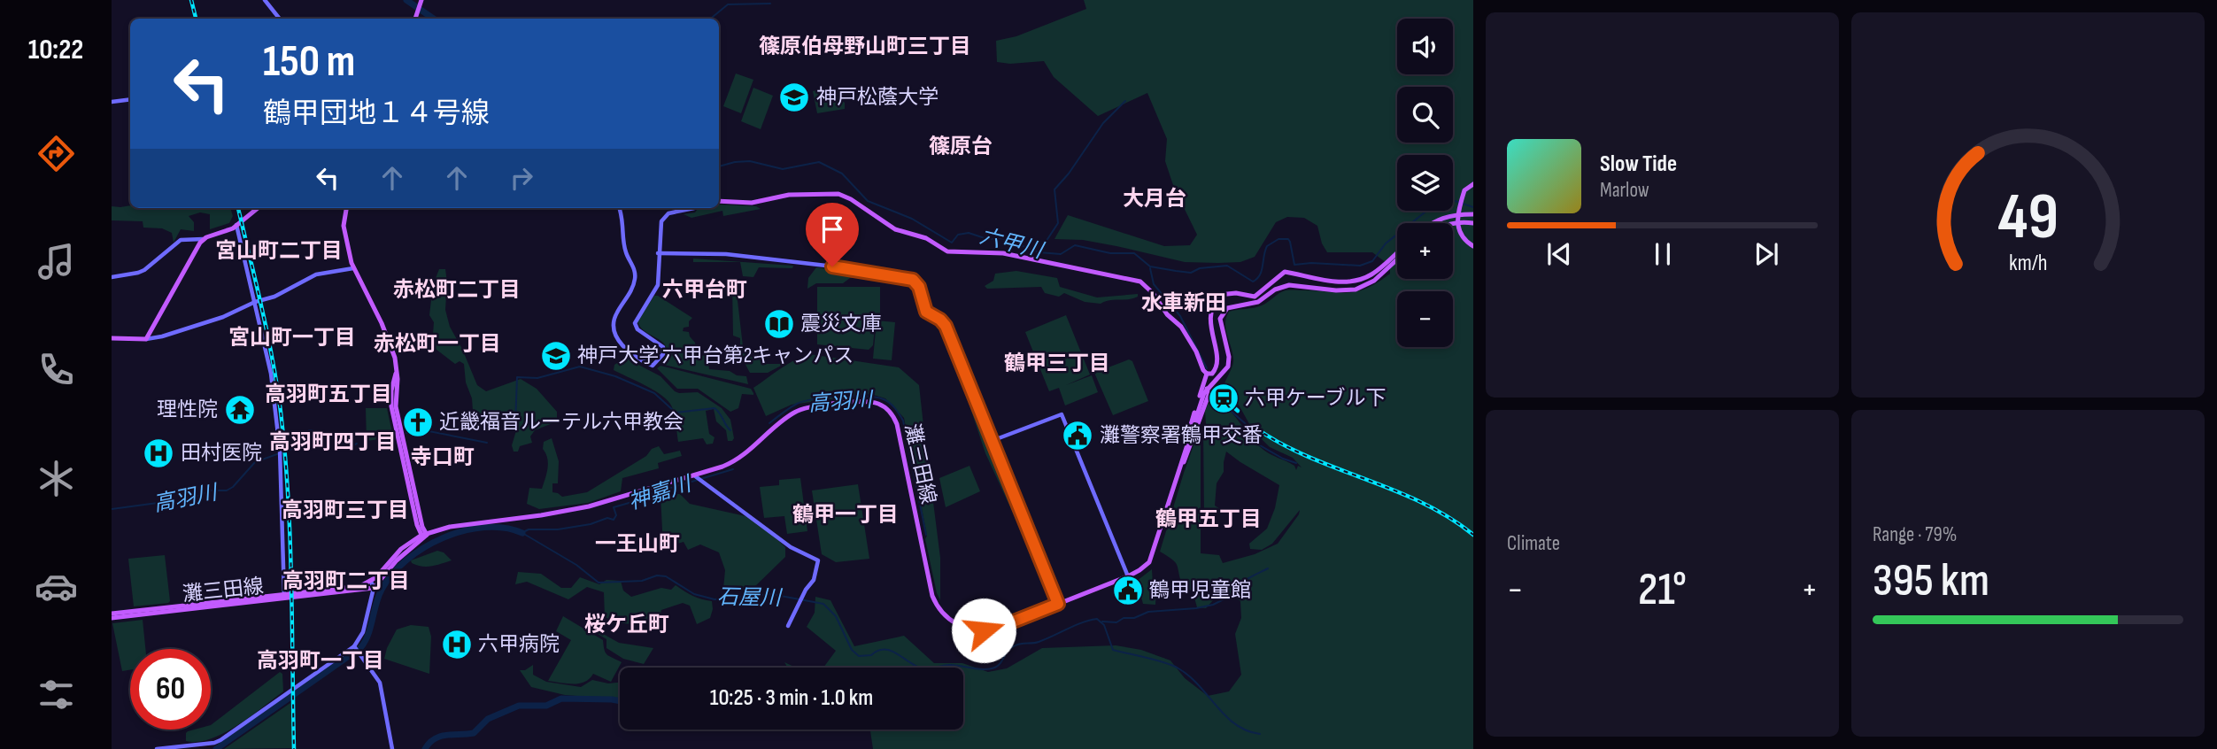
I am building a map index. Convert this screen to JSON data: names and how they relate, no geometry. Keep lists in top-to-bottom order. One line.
{"streets":{"main road":["灘三田線"]},"districts":["篠原伯母野山町三丁目","篠原台","大月台","宮山町二丁目","赤松町二丁目","六甲台町","水車新田","宮山町一丁目","赤松町一丁目","鶴甲三丁目","高羽町五丁目","高羽町四丁目","寺口町","高羽町三丁目","鶴甲一丁目","鶴甲五丁目","一王山町","高羽町二丁目","桜ケ丘町","高羽町一丁目"],"water":["六甲川","高羽川","神嘉川","石屋川"],"places":{"school or university":["神戸松蔭大学","神戸大学 六甲台第2キャンパス"],"library":["震災文庫"],"station":["六甲ケーブル下"],"temple":["理性院"],"church":["近畿福音ルーテル六甲教会"],"public building":["灘警察署鶴甲交番","鶴甲児童館"],"hospital":["田村医院","六甲病院"]},"page":{"tabs":"10:22","map_buttons":["+","−"],"turn":["150 m","鶴甲団地１４号線"],"song":["Slow Tide","Marlow"],"tile":["Climate",["Range · 79%","395 km"]],"heat":["−","21°","+"],"limit":"60","trip":"10:25 · 3 min · 1.0 km","gauge":["49","km/h"]}}
